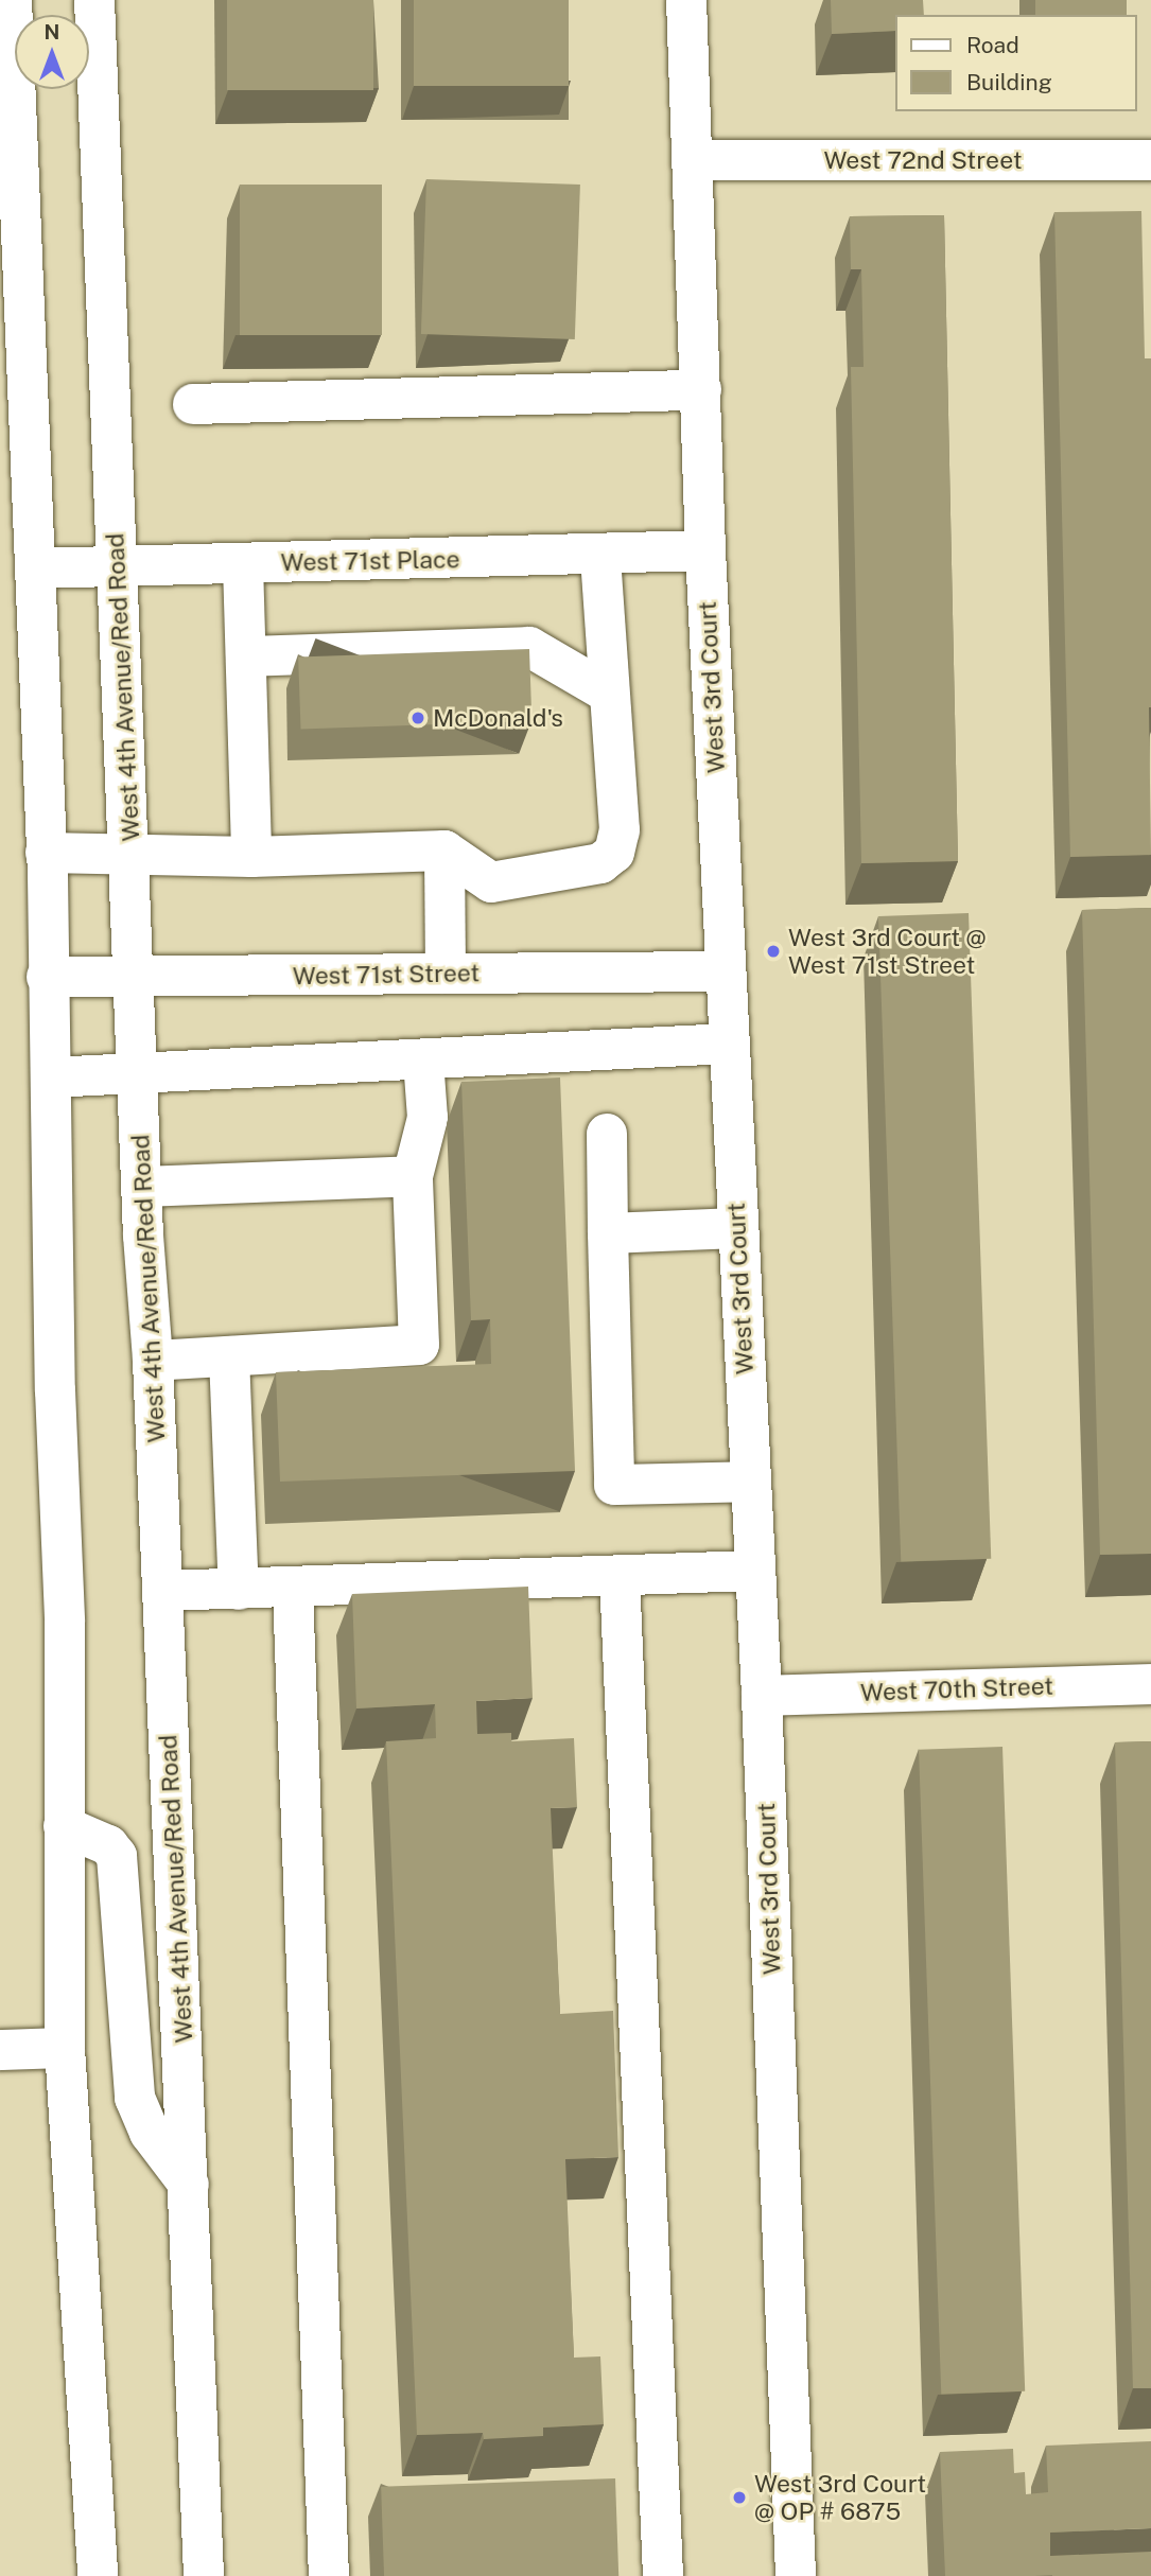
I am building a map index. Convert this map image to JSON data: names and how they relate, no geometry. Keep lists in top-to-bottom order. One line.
{"streets":{"main road":["West 72nd Street","West 71st Place","West 4th Avenue/Red Road","West 3rd Court","West 71st Street","West 70th Street"]},"crossings":[["West 72nd Street","West 3rd Court"],["West 71st Place","West 4th Avenue/Red Road"],["West 71st Place","West 3rd Court"],["West 4th Avenue/Red Road","West 71st Street"],["West 3rd Court","West 71st Street"],["West 3rd Court","West 70th Street"]],"places":["McDonald's","West 3rd Court @ West 71st Street","West 3rd Court @ OP # 6875"],"legend":["Road","Building"],"north":"top"}
